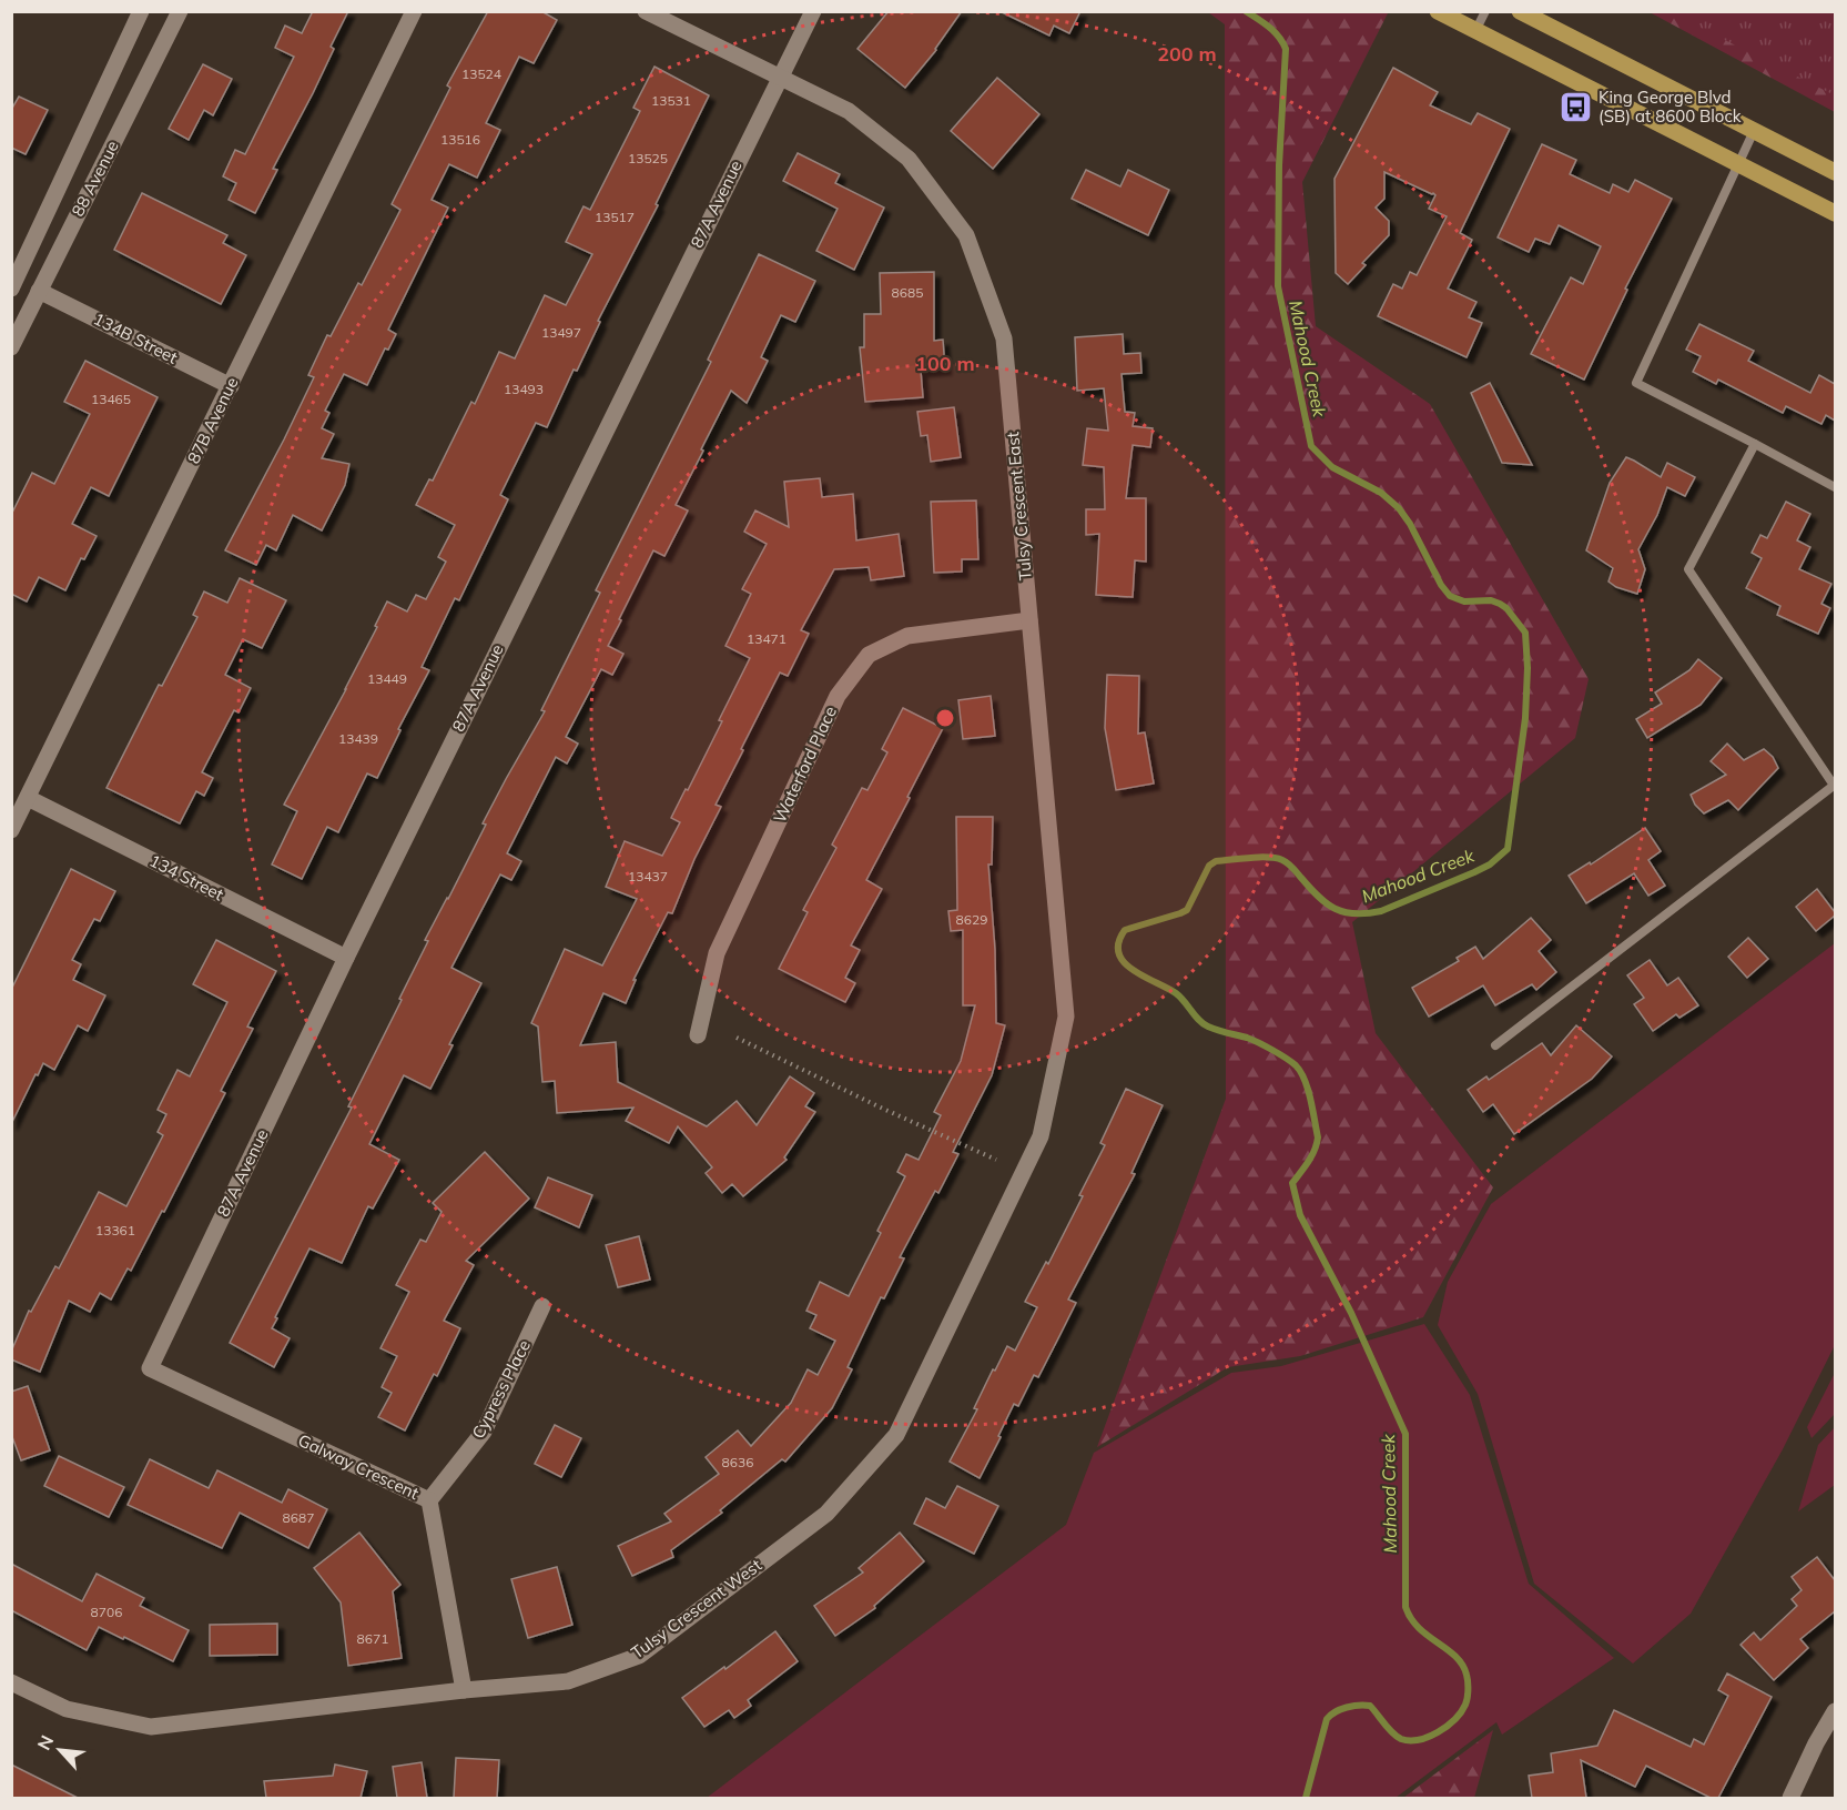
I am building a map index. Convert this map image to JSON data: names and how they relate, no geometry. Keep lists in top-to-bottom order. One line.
{"streets":{"street":["88 Avenue","87A Avenue","134B Street","87B Avenue","Tulsy Crescent East","Waterford Place","134 Street","Cypress Place","Galway Crescent","Tulsy Crescent West"]},"crossings":[["88 Avenue","134B Street"],["87A Avenue","Tulsy Crescent East"],["87A Avenue","134 Street"],["87A Avenue","Galway Crescent"],["134B Street","87B Avenue"],["87B Avenue","134 Street"],["Tulsy Crescent East","Waterford Place"],["Tulsy Crescent East","Tulsy Crescent West"],["Cypress Place","Galway Crescent"],["Galway Crescent","Tulsy Crescent West"]],"water":["Mahood Creek"],"places":{"bus stop":["King George Blvd (SB) at 8600 Block"]},"house_numbers":["13524","13531","13516","13525","13517","8685","13497","13493","13465","13471","13449","13439","13437","8629","13361","8636","8687","8706","8671"],"north":"top left","rings":["200 m","100 m"]}
